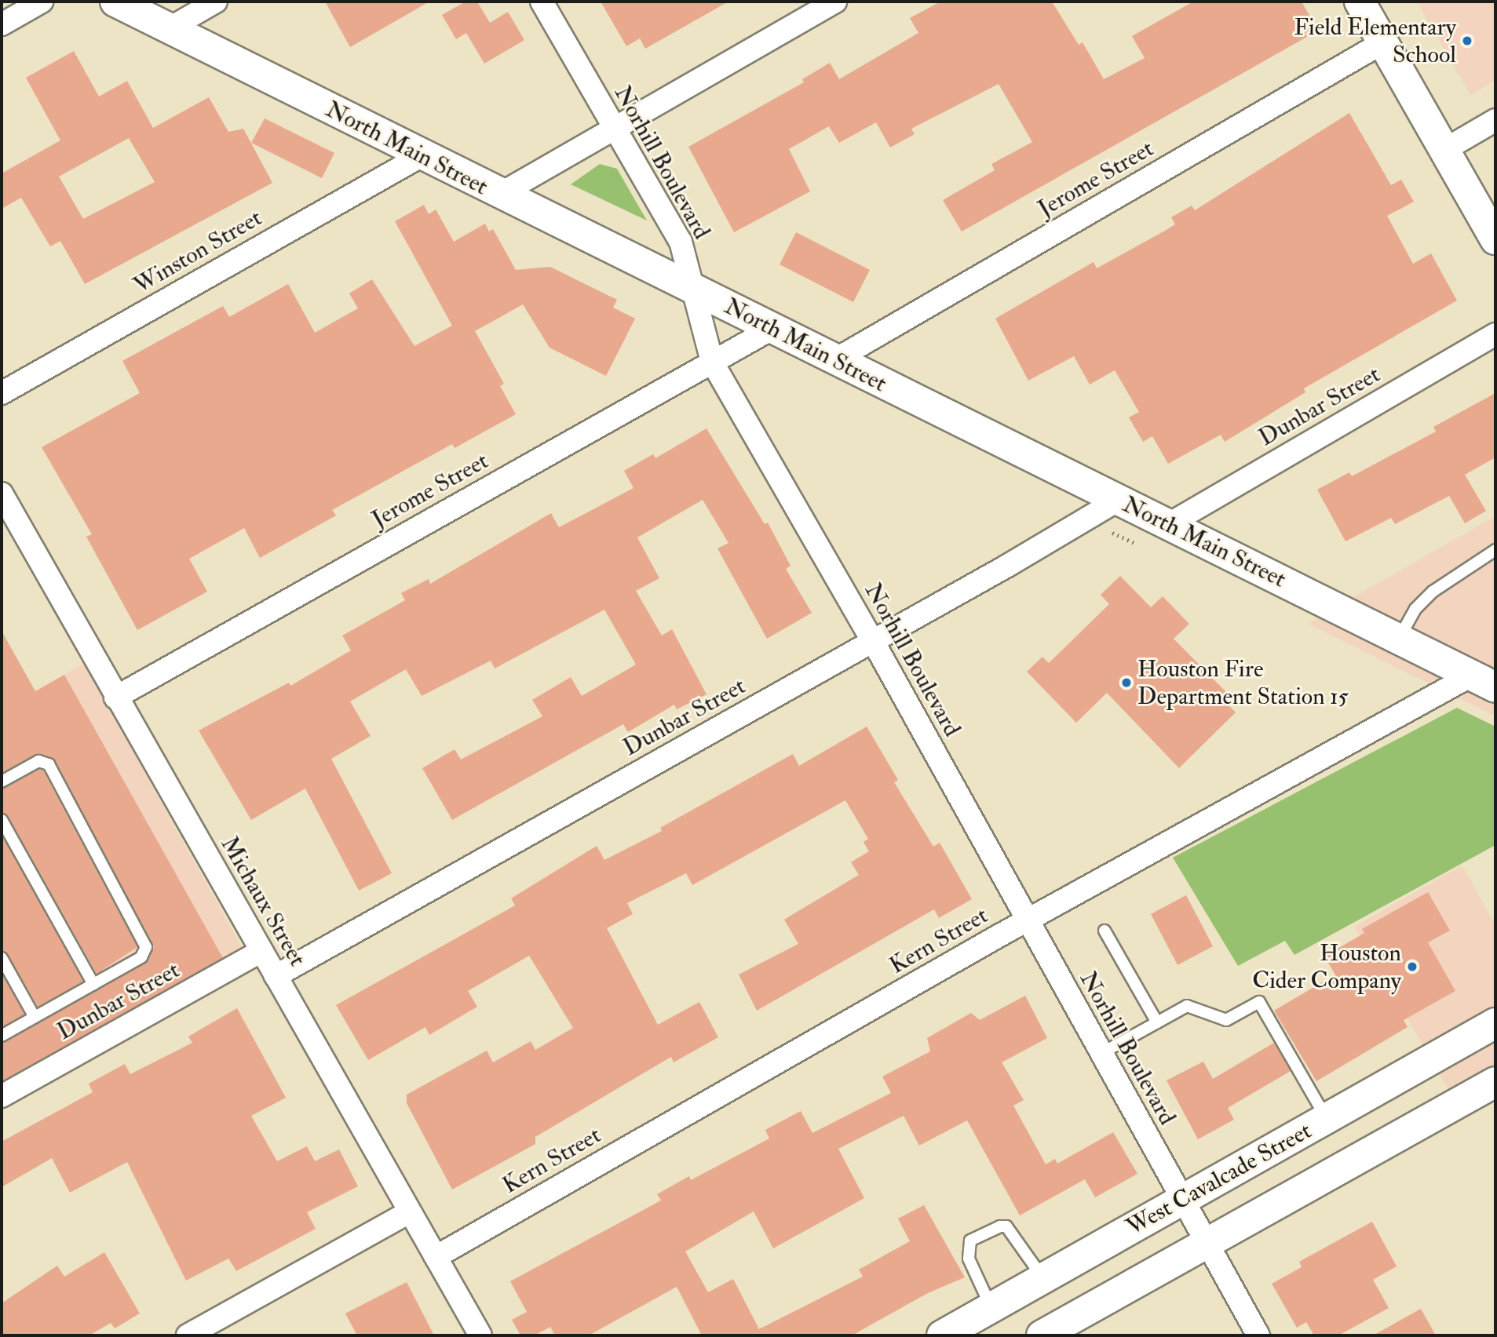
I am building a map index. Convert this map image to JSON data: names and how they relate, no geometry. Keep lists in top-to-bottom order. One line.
{"streets":{"main road":["North Main Street","West Cavalcade Street"],"street":["Norhill Boulevard","Jerome Street","Winston Street","Dunbar Street","Michaux Street","Kern Street"]},"crossings":[["North Main Street","Norhill Boulevard"],["North Main Street","Jerome Street"],["North Main Street","Winston Street"],["North Main Street","Dunbar Street"],["North Main Street","Kern Street"],["Norhill Boulevard","Jerome Street"],["Norhill Boulevard","Dunbar Street"],["Norhill Boulevard","Kern Street"],["Norhill Boulevard","West Cavalcade Street"],["Jerome Street","Michaux Street"],["Dunbar Street","Michaux Street"],["Michaux Street","Kern Street"]],"places":["Field Elementary School","Houston Fire Department Station 15","Houston Cider Company"]}
